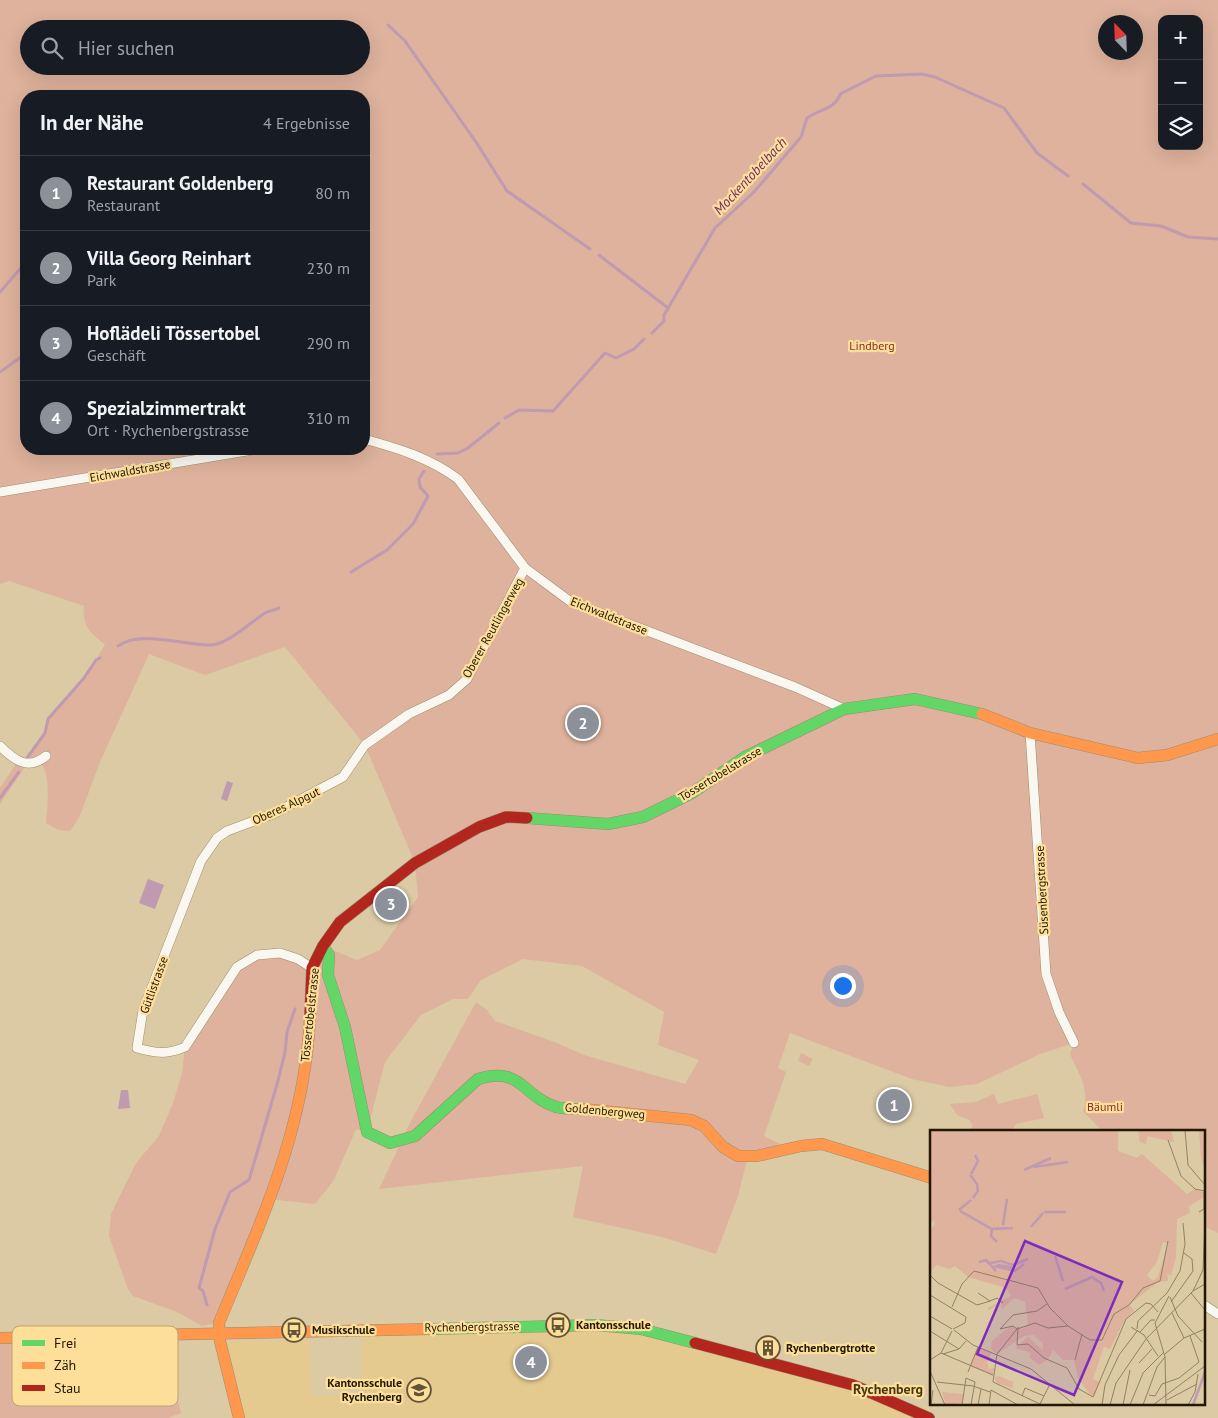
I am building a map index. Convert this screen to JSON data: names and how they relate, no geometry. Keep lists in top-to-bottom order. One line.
{"streets":{"street":["Eichwaldstrasse","Oberer Reutlingerweg","Tössertobelstrasse","Oberes Alpgut","Süsenbergstrasse","Gütlistrasse","Goldenbergweg","Rychenbergstrasse"]},"crossings":[["Eichwaldstrasse","Oberer Reutlingerweg"],["Eichwaldstrasse","Tössertobelstrasse"],["Oberer Reutlingerweg","Oberes Alpgut"],["Tössertobelstrasse","Süsenbergstrasse"],["Tössertobelstrasse","Gütlistrasse"],["Tössertobelstrasse","Goldenbergweg"],["Tössertobelstrasse","Rychenbergstrasse"],["Oberes Alpgut","Gütlistrasse"]],"districts":["Rychenberg"],"water":["Mockentobelbach"],"parks":["Lindberg","Bäumli"],"places":{"bus stop":["Kantonsschule","Musikschule"],"building":["Rychenbergtrotte"],"school or university":["Kantonsschule Rychenberg"]},"legend":["Frei","Zäh","Stau"],"north":"top left","page":{"map_buttons":["+","−"],"search":"Hier suchen","heading":["In der Nähe","4 Ergebnisse"],"list":[{"mark":"1","name":"Restaurant Goldenberg","note":"Restaurant","value":"80 m"},{"mark":"2","name":"Villa Georg Reinhart","note":"Park","value":"230 m"},{"mark":"3","name":"Hoflädeli Tössertobel","note":"Geschäft","value":"290 m"},{"mark":"4","name":"Spezialzimmertrakt","note":"Ort · Rychenbergstrasse","value":"310 m"}],"pins":["2","3","1","4"]}}
